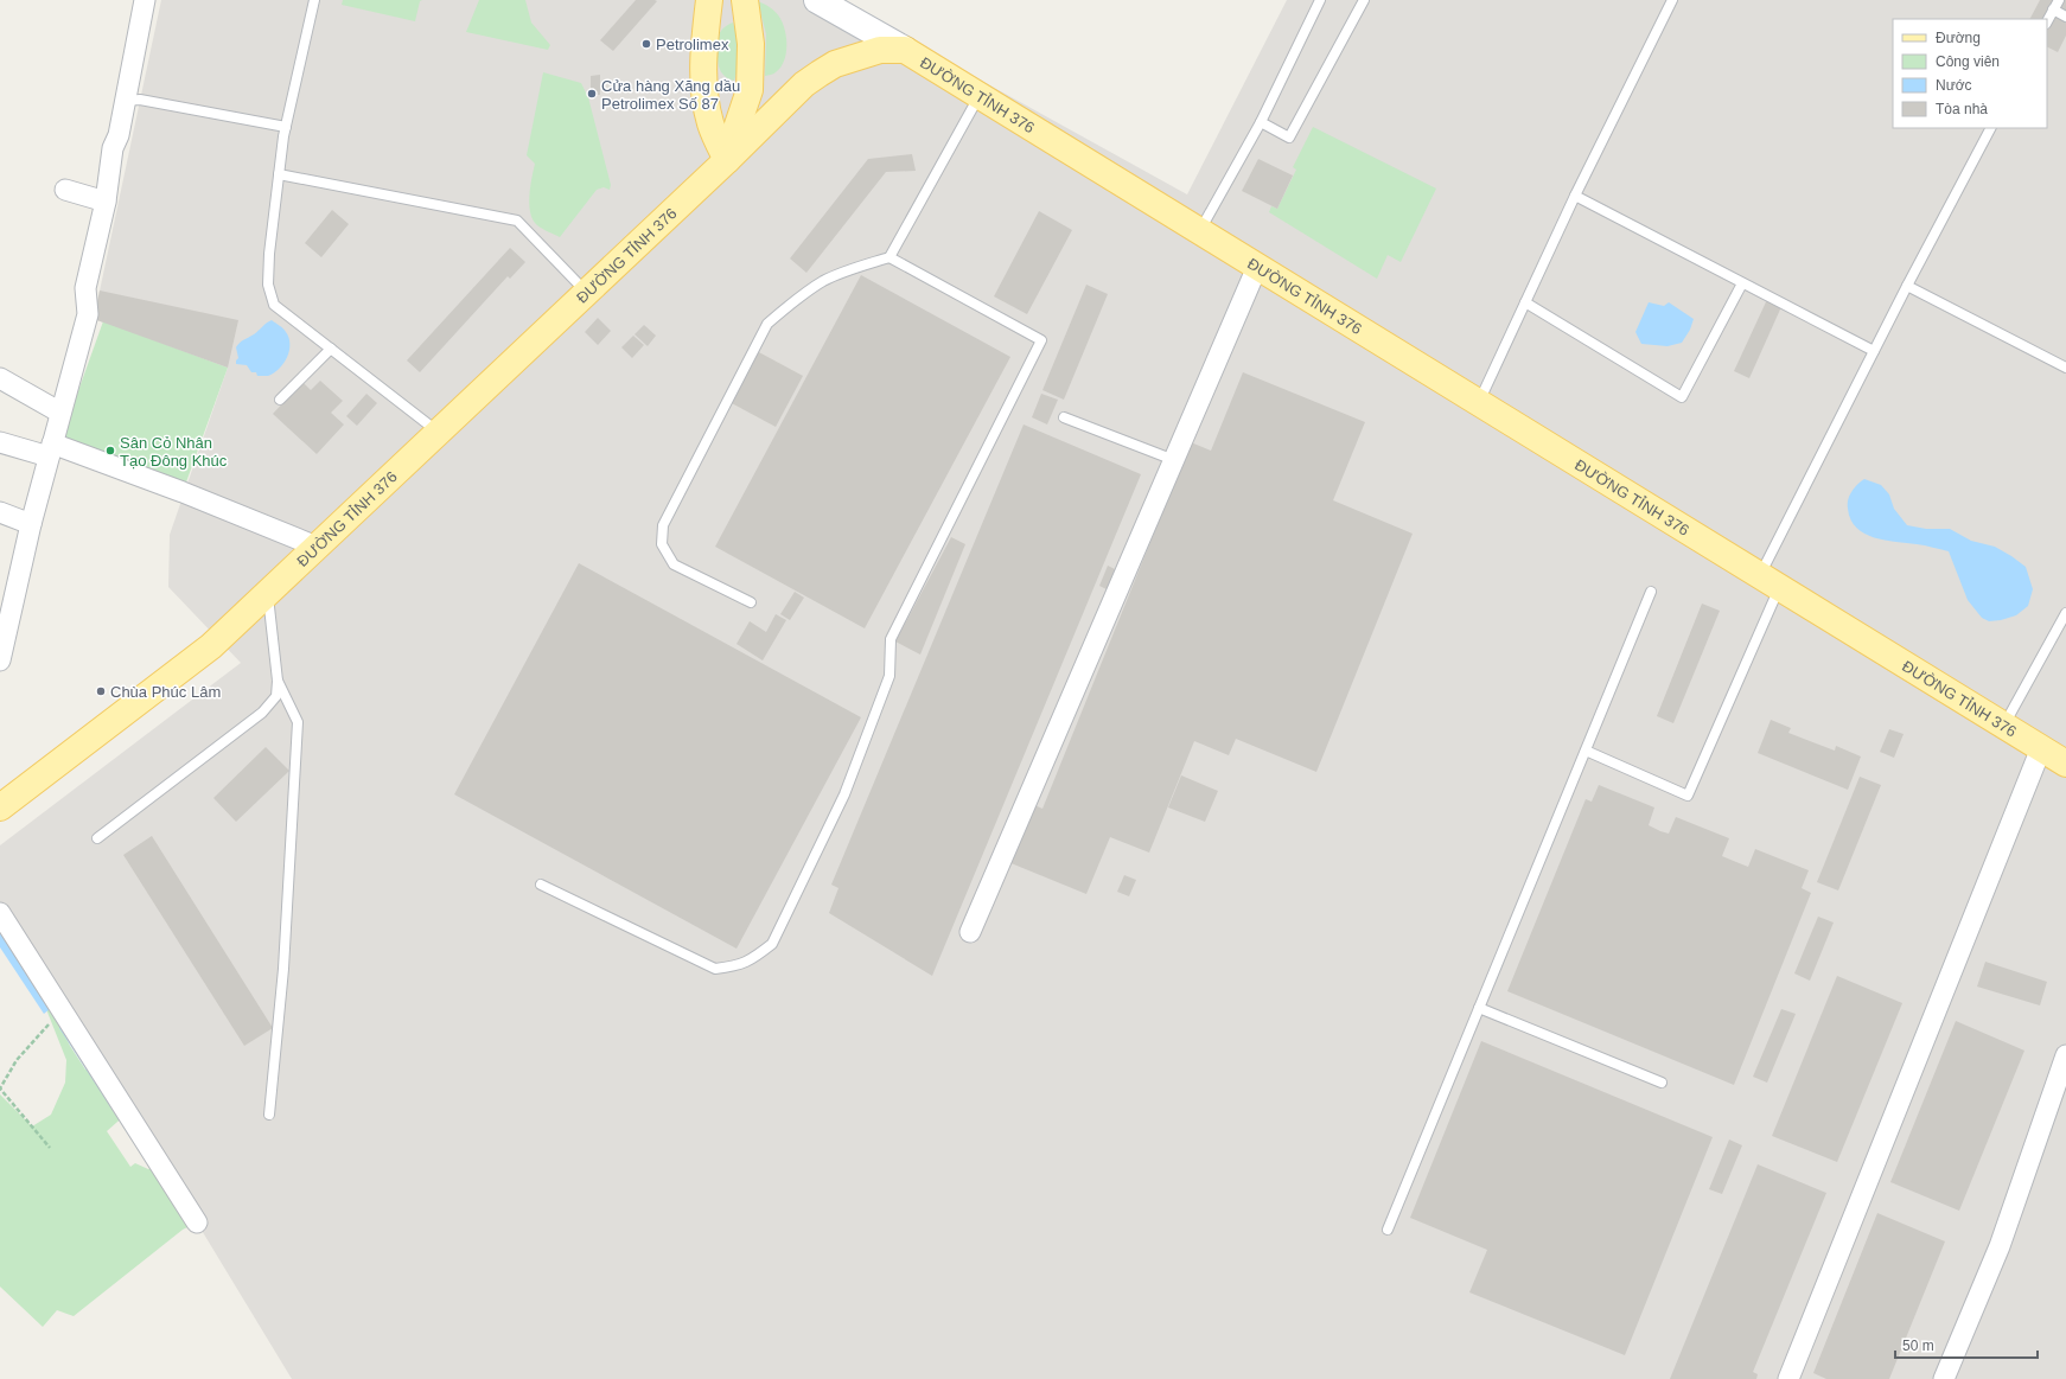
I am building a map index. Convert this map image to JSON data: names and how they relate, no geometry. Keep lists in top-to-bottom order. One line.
{"streets":{"main road":["ĐƯỜNG TỈNH 376"]},"places":["Petrolimex","Cửa hàng Xăng dầu Petrolimex Số 87","Sân Cỏ Nhân Tạo Đông Khúc","Chùa Phúc Lâm"],"legend":["Đường","Công viên","Nước","Tòa nhà"],"scale_bar":"50 m"}
